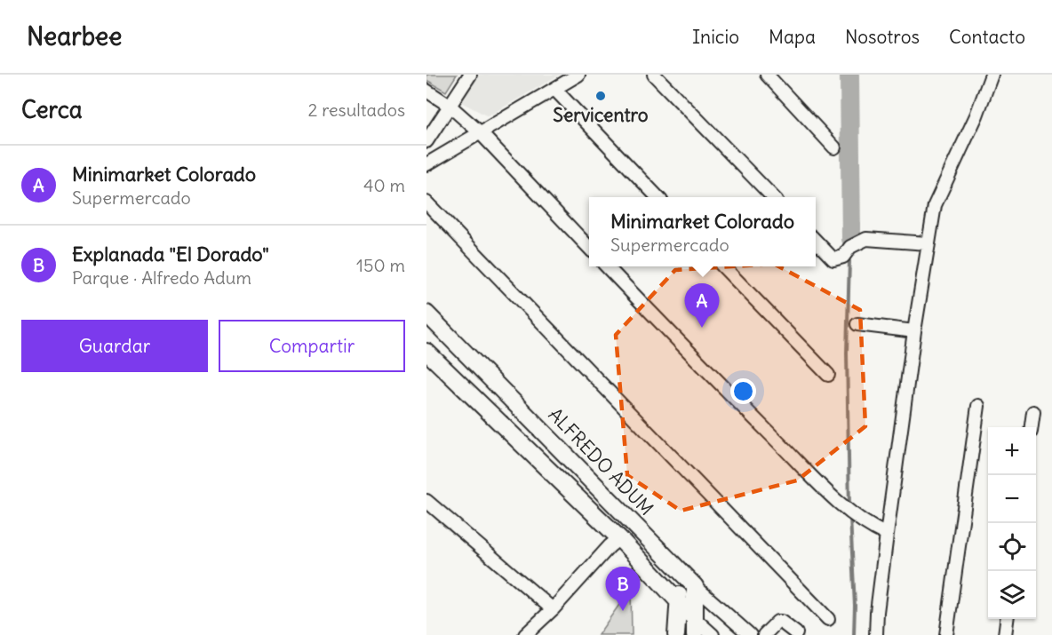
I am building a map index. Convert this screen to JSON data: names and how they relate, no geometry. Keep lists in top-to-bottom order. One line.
{"streets":{"main road":["ALFREDO ADUM"]},"places":["Servicentro"],"page":{"header":"Nearbee","nav":["Inicio","Mapa","Nosotros","Contacto"],"heading":["Cerca","2 resultados"],"list":[{"mark":"A","name":"Minimarket Colorado","note":"Supermercado","value":"40 m"},{"mark":"B","name":"Explanada \"El Dorado\"","note":"Parque · Alfredo Adum","value":"150 m"}],"popup":["Minimarket Colorado","Supermercado"],"pins":["A","B"],"buttons":["Guardar","Compartir"],"map_buttons":["+","−"]}}
